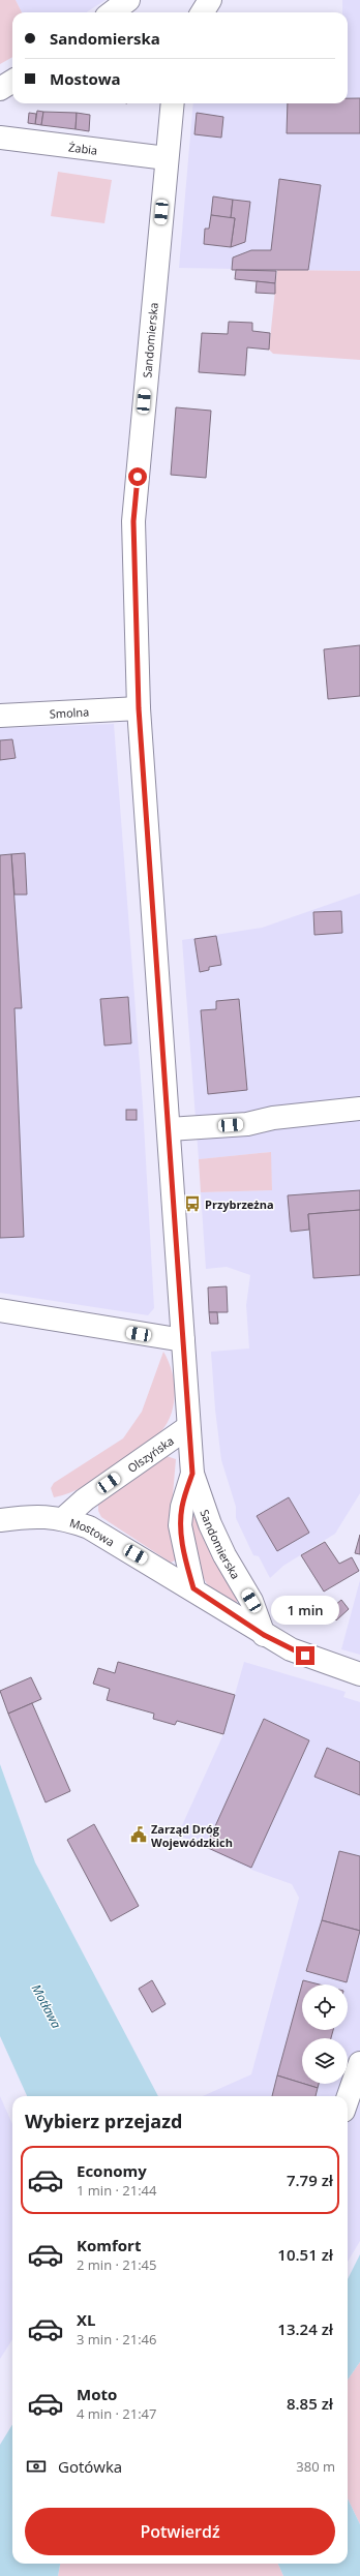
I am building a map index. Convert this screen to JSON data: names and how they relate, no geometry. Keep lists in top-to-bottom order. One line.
{"streets":{"street":["Żabia","Sandomierska","Smolna","Olszyńska","Mostowa"]},"crossings":[["Żabia","Sandomierska"],["Sandomierska","Smolna"],["Sandomierska","Olszyńska"],["Sandomierska","Mostowa"],["Olszyńska","Mostowa"]],"water":["Motława"],"places":{"bus stop":["Przybrzeżna"],"public building":["Zarząd Dróg Wojewódzkich"]},"page":{"banner":["Sandomierska","Mostowa"],"bubble":"1 min","heading":"Wybierz przejazd","list":[{"name":"Economy","note":"1 min · 21:44","value":"7.79 zł"},{"name":"Komfort","note":"2 min · 21:45","value":"10.51 zł"},{"name":"XL","note":"3 min · 21:46","value":"13.24 zł"},{"name":"Moto","note":"4 min · 21:47","value":"8.85 zł"}],"pay":["Gotówka","380 m"],"buttons":"Potwierdź"}}
